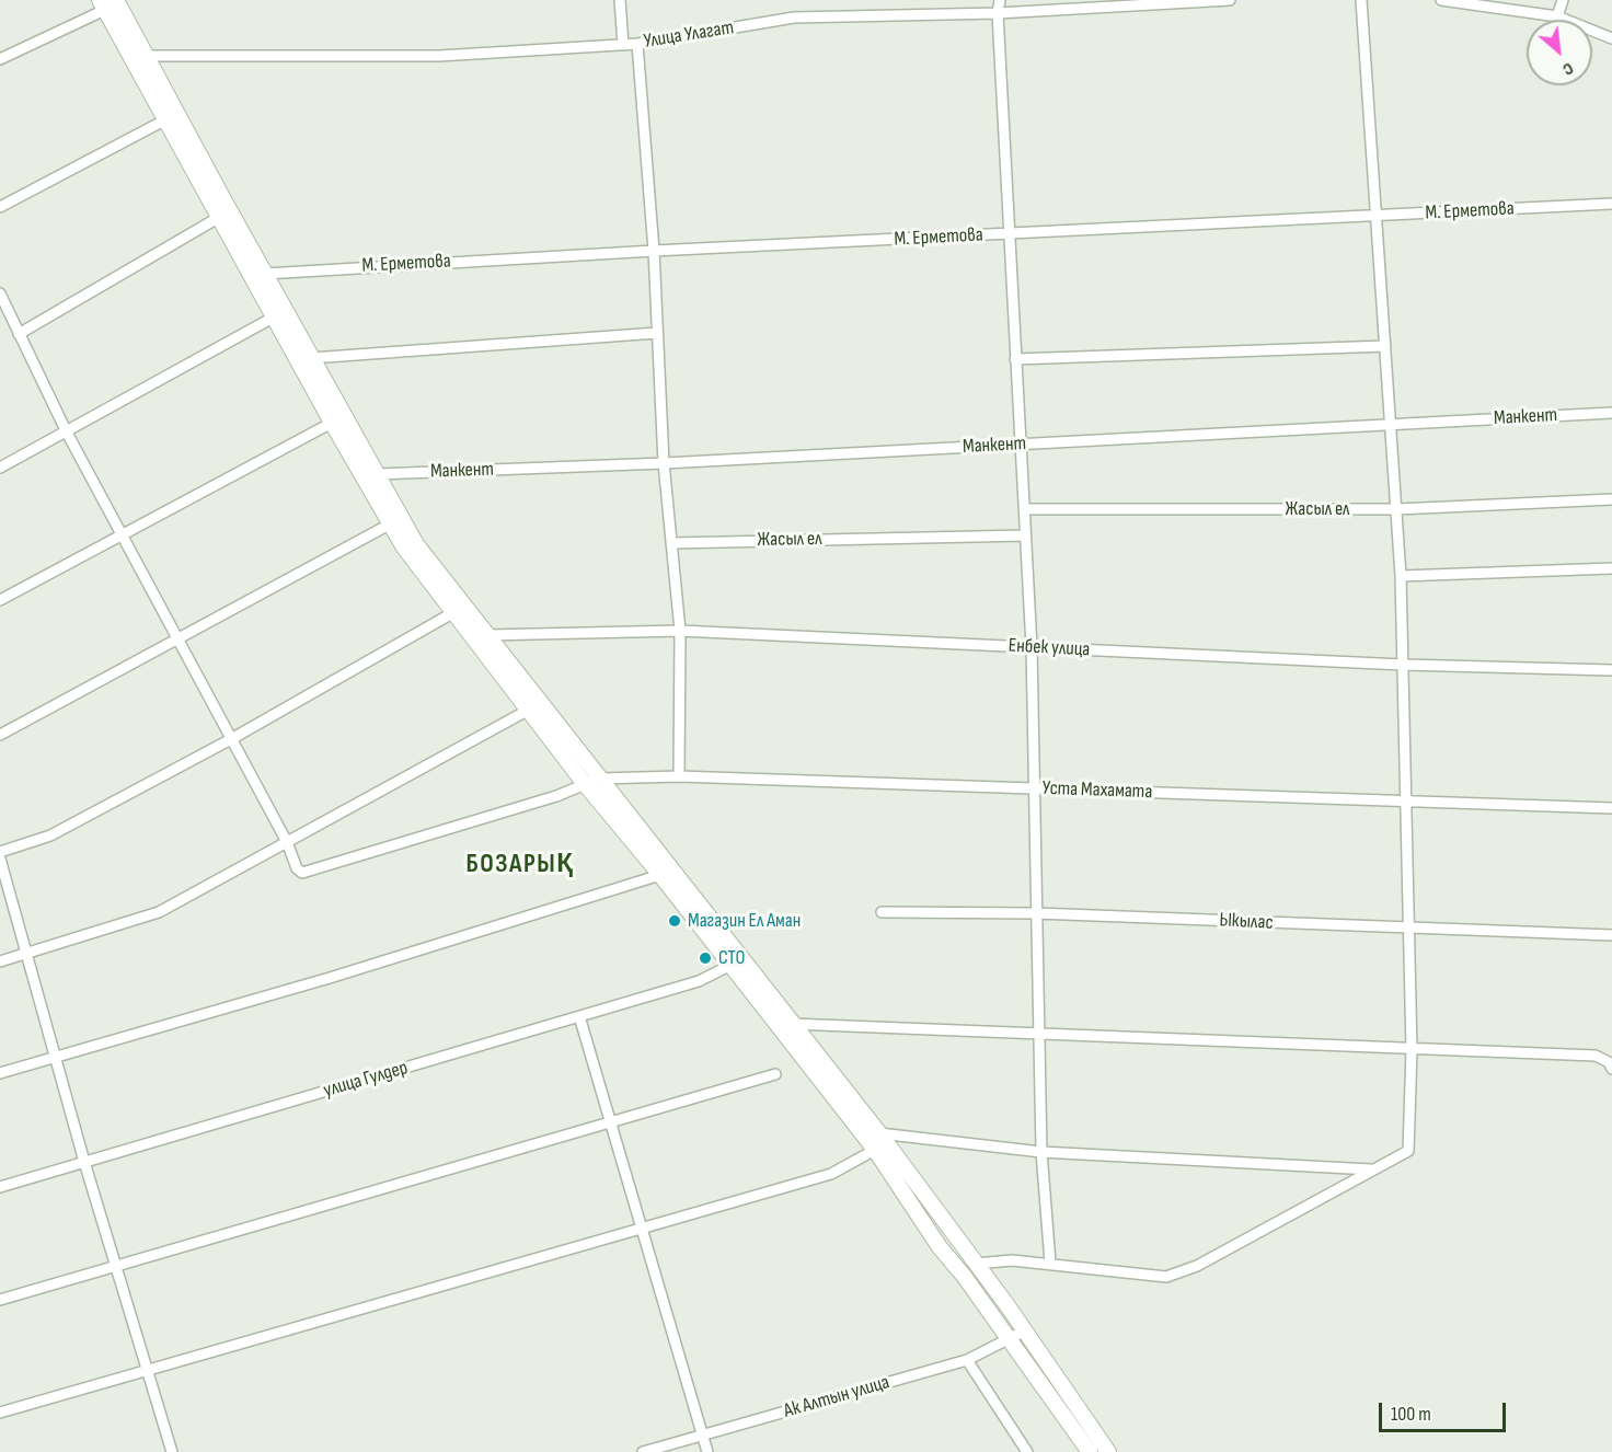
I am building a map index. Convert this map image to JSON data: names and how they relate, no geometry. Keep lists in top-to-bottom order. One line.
{"streets":{"street":["Улица Улагат","М. Ерметова","Манкент","Жасыл ел","Енбек улица","Уста Махамата","Ыкылас","улица Гулдер","Ак Алтын улица"]},"districts":["БОЗАРЫҚ"],"places":["Магазин Ел Аман","СТО"],"scale_bar":"100 m","north":"bottom right"}
